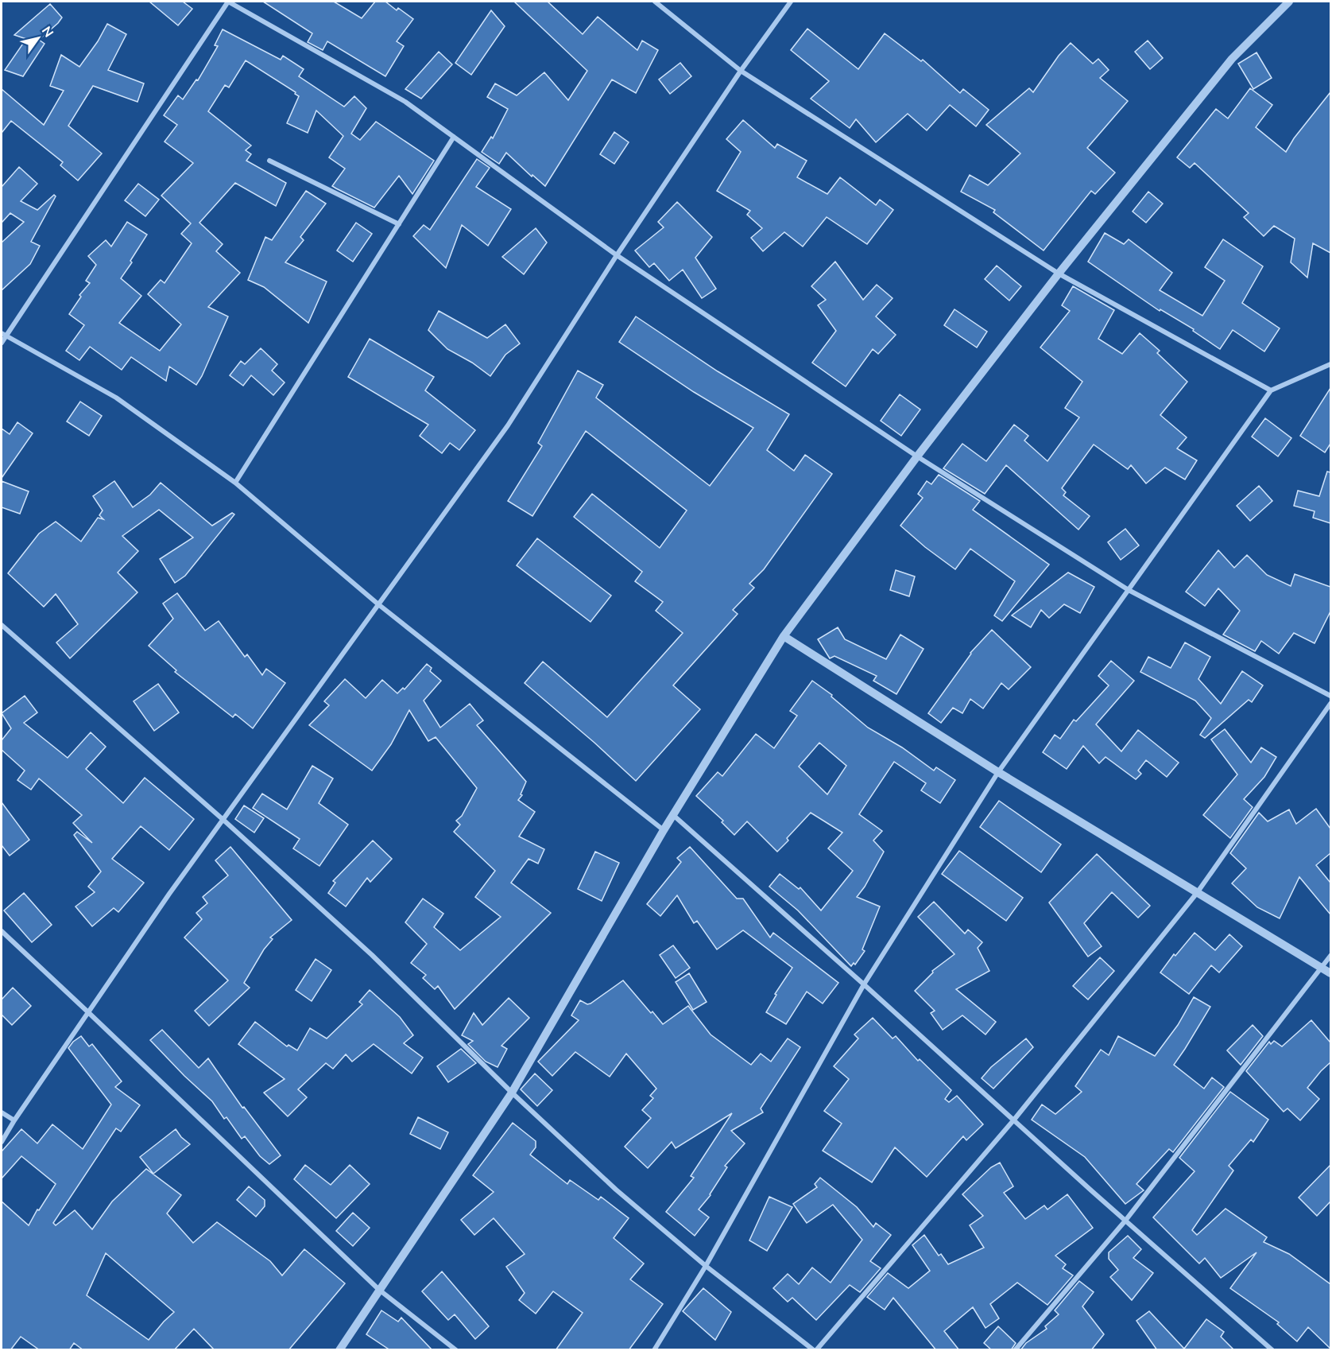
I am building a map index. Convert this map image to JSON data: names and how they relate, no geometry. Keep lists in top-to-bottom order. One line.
{"north":"top right"}
